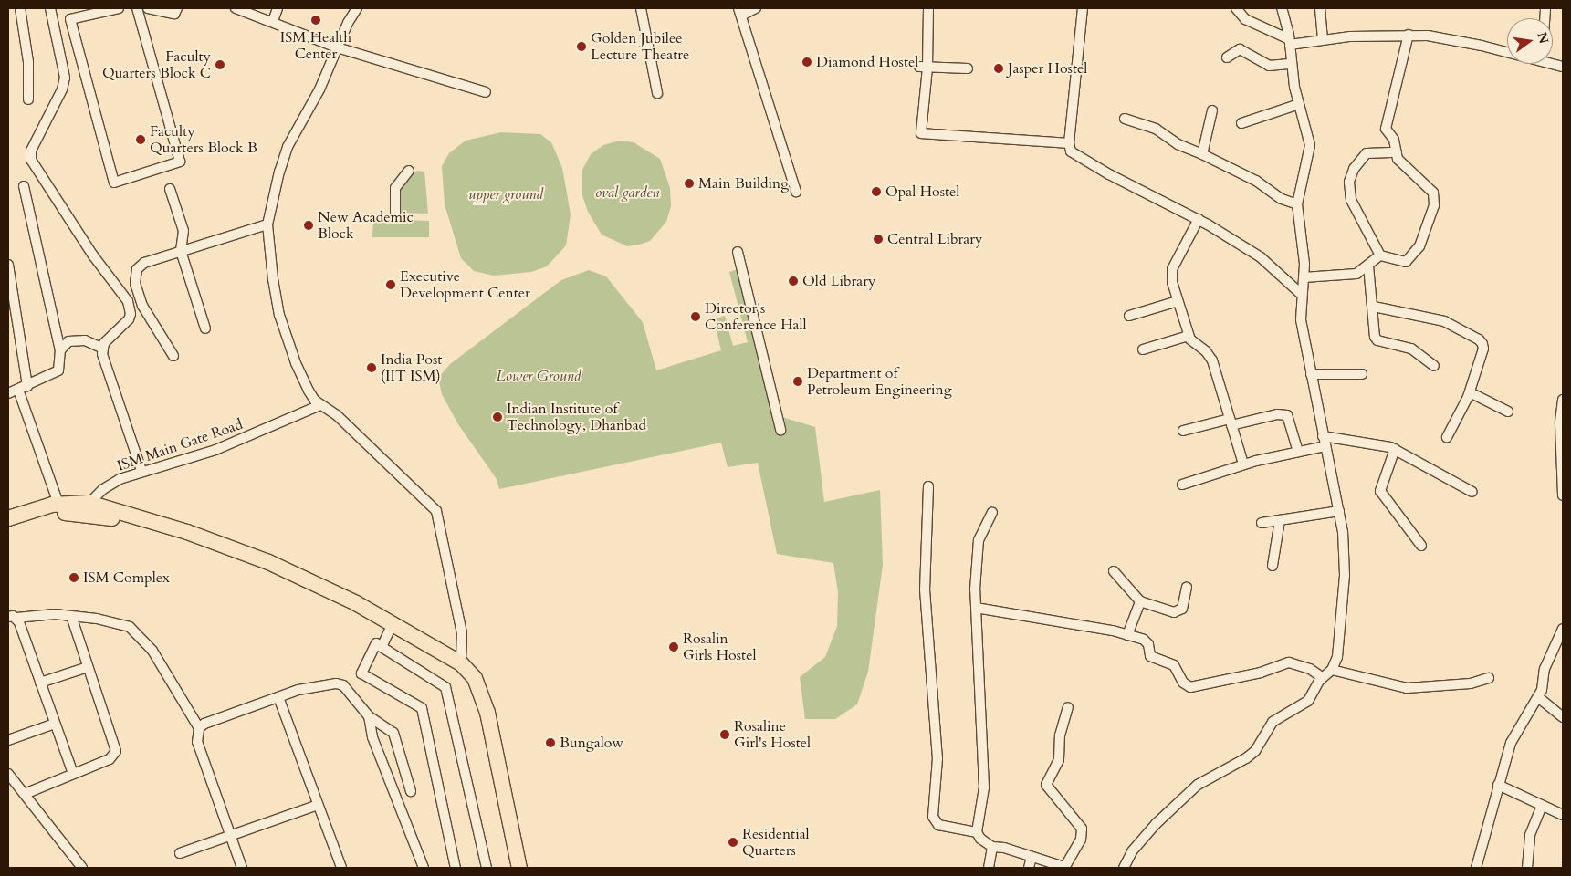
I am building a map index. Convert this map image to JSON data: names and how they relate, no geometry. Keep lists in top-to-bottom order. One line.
{"streets":{"street":["ISM Main Gate Road"]},"parks":["oval garden","upper ground","Lower Ground"],"places":["ISM Health Center","Golden Jubilee Lecture Theatre","Diamond Hostel","Faculty Quarters Block C","Jasper Hostel","Faculty Quarters Block B","Main Building","Opal Hostel","New Academic Block","Central Library","Old Library","Executive Development Center","Director's Conference Hall","India Post (IIT ISM)","Department of Petroleum Engineering","Indian Institute of Technology, Dhanbad","ISM Complex","Rosalin Girls Hostel","Rosaline Girl's Hostel","Bungalow","Residential Quarters"],"north":"right"}
